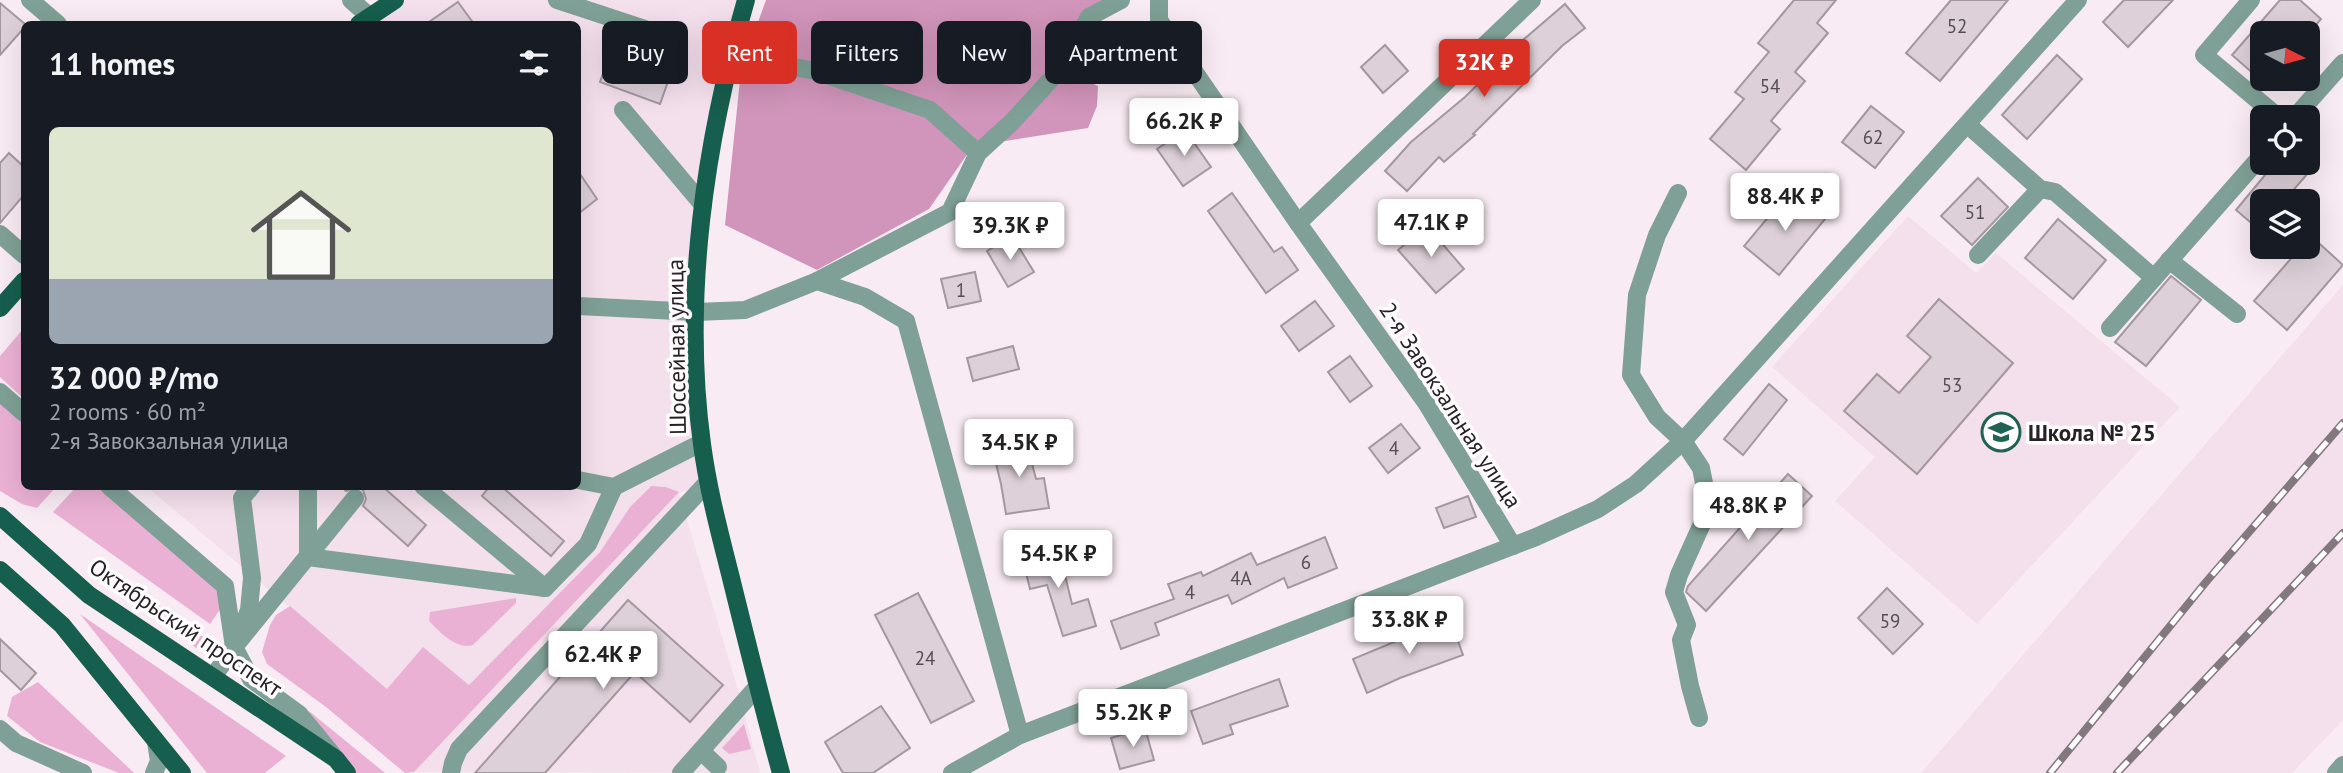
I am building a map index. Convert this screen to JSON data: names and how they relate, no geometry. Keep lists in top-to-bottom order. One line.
{"streets":{"main road":["Шоссейная улица","Октябрьский проспект"],"street":["2-я Завокзальная улица"]},"places":{"school or university":["Школа № 25"]},"house_numbers":["52","54","62","51","1","53","4","6","4А","4","59","24"],"north":"right","page":{"chip":["Buy","Rent","Filters","New","Apartment"],"heading":"11 homes","price":["32K ₽","66.2K ₽","88.4K ₽","47.1K ₽","39.3K ₽","34.5K ₽","48.8K ₽","54.5K ₽","33.8K ₽","62.4K ₽","55.2K ₽"],"list":[{"name":"32 000 ₽/mo","note":"2 rooms · 60 m² · 2-я Завокзальная улица"}]}}
